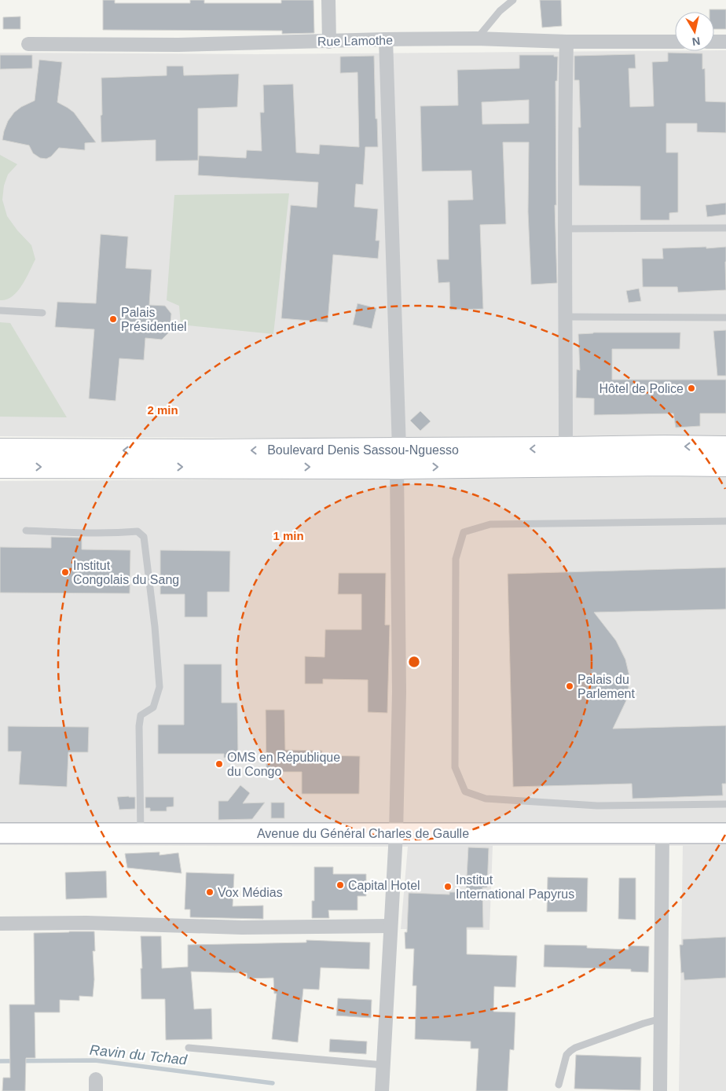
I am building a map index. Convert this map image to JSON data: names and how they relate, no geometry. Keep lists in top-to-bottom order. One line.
{"streets":{"main road":["Boulevard Denis Sassou-Nguesso"],"street":["Rue Lamothe","Avenue du Général Charles de Gaulle"]},"water":["Ravin du Tchad"],"places":["Palais Présidentiel","Hôtel de Police","Institut Congolais du Sang","Palais du Parlement","OMS en République du Congo","Capital Hotel","Institut International Papyrus","Vox Médias"],"north":"bottom","rings":["2 min","1 min"]}
